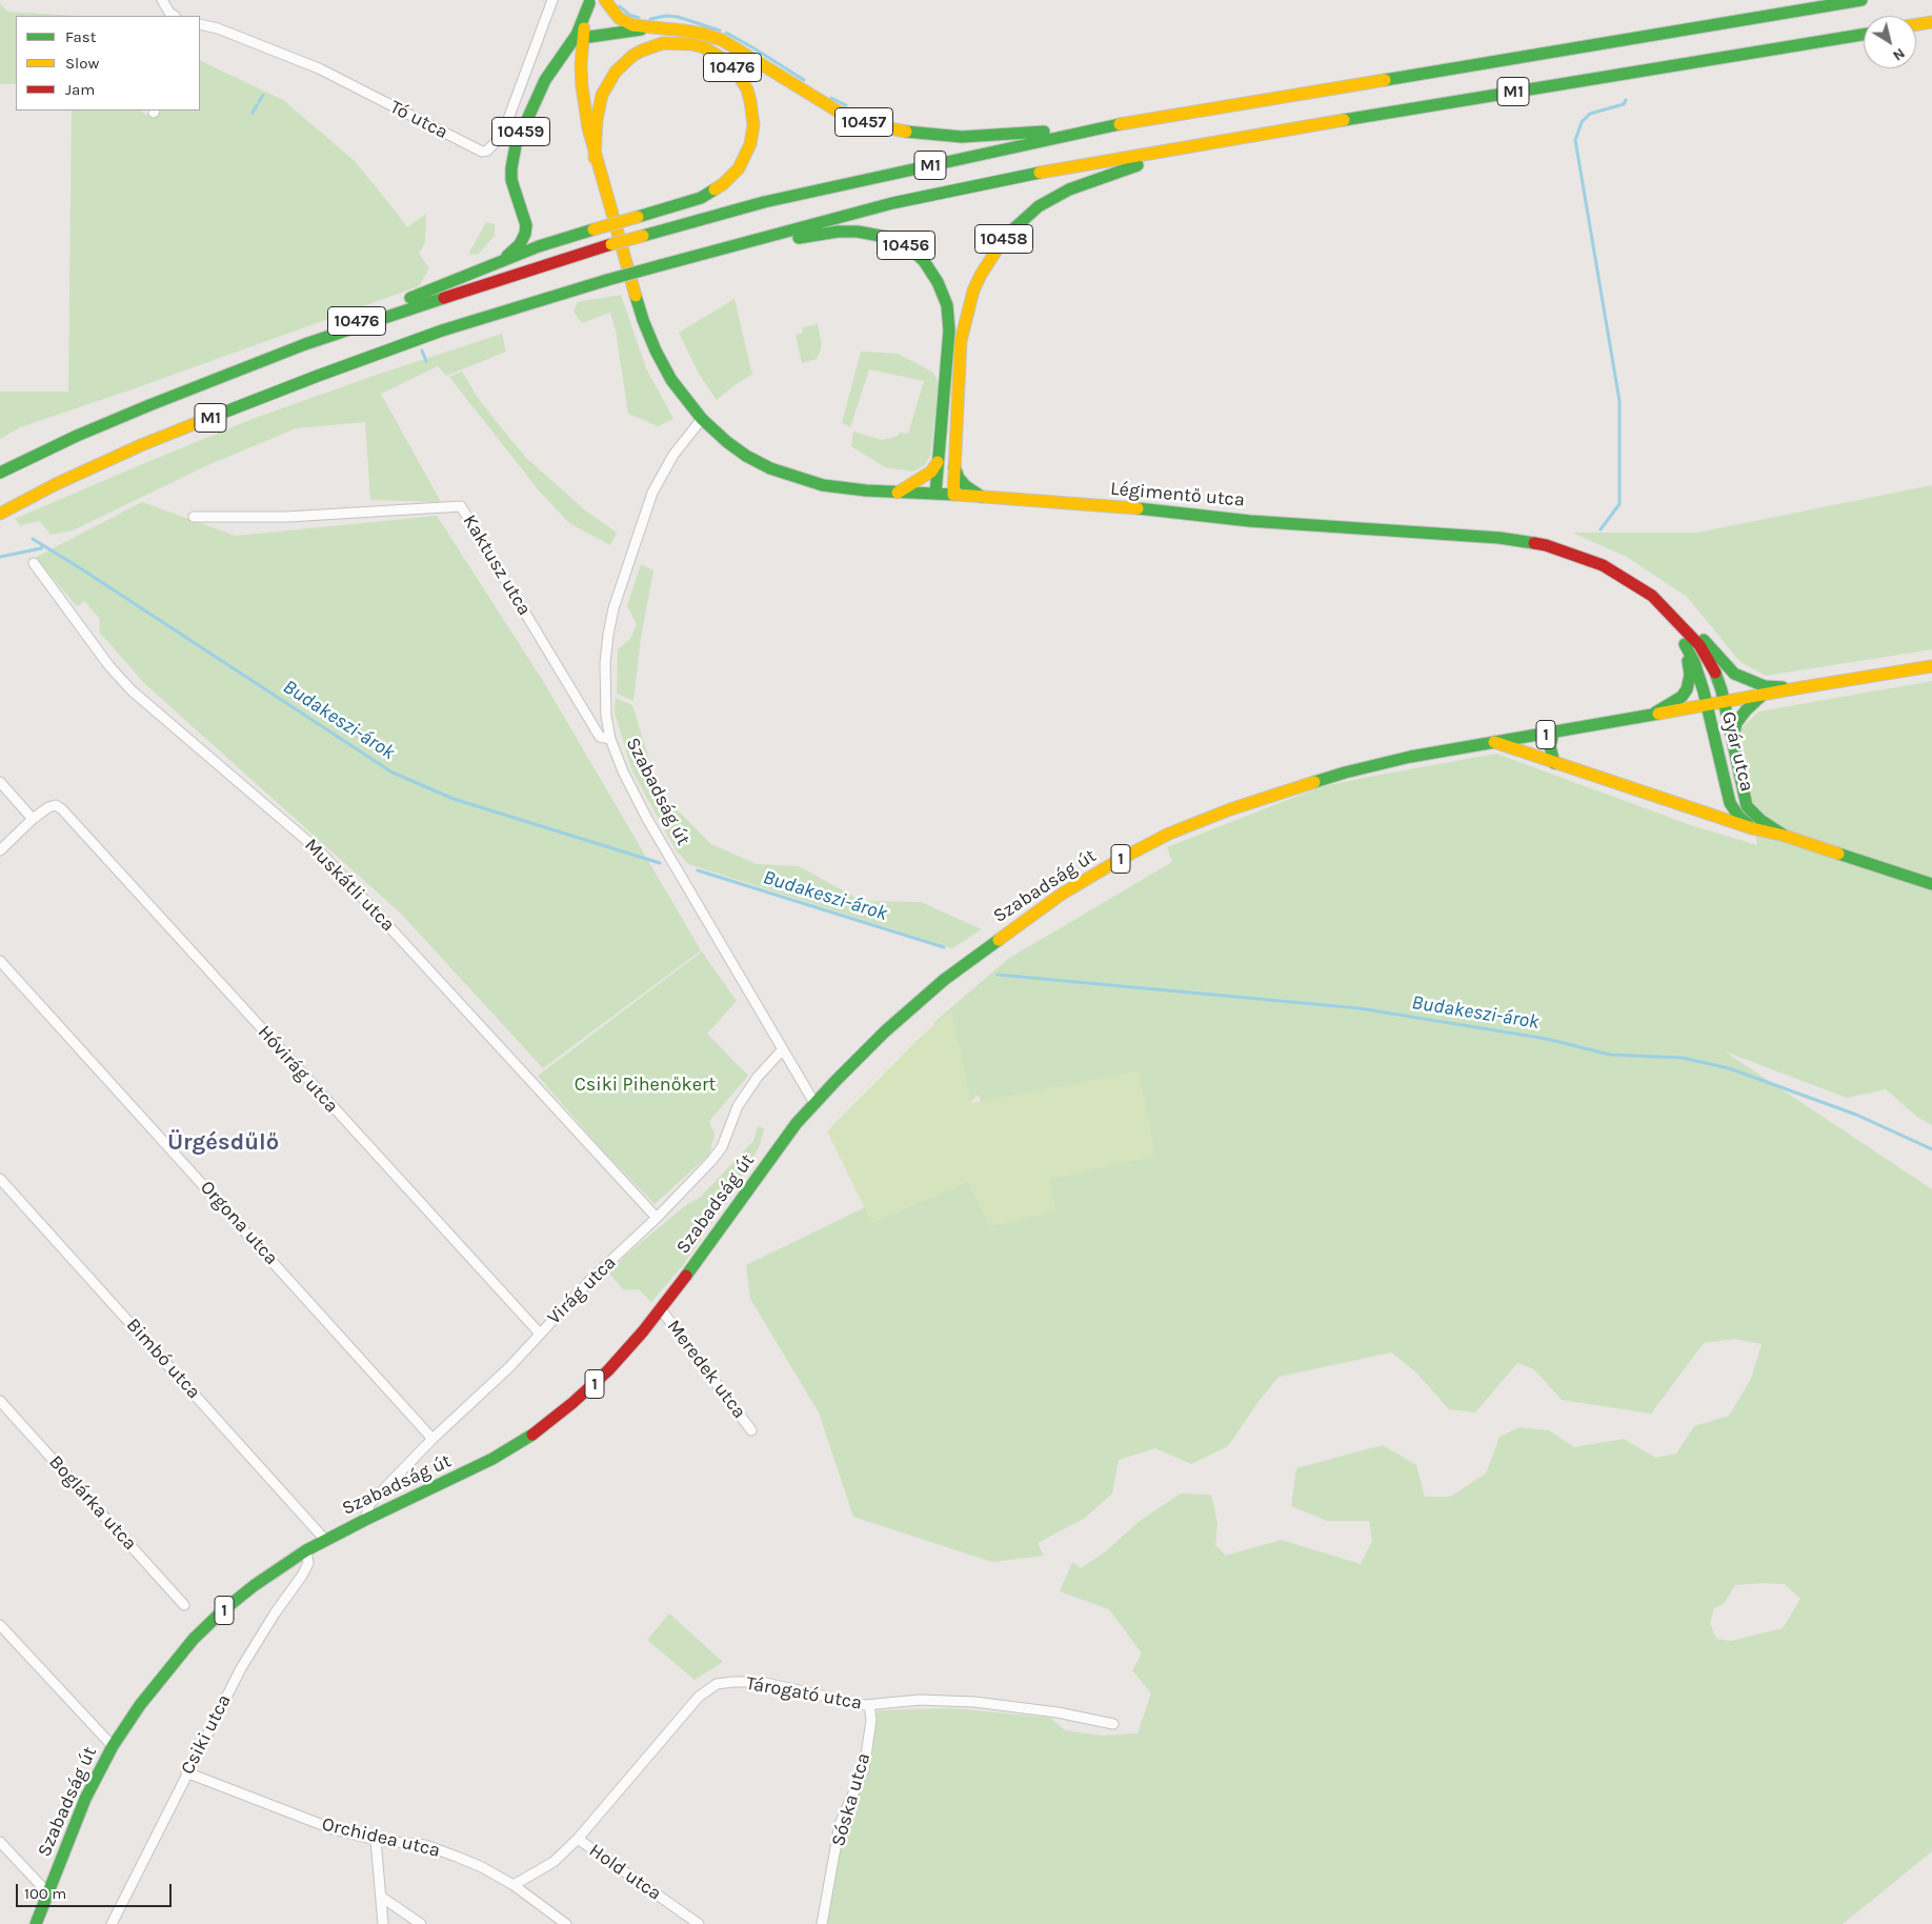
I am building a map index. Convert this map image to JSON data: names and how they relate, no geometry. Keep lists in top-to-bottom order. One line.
{"streets":{"main road":["10476","M1","10457","10459","10458","10456","Légimentő utca","1","Gyár utca","Szabadság út"],"street":["Tó utca","Kaktusz utca","Muskátli utca","Hóvirág utca","Orgona utca","Virág utca","Bimbó utca","Meredek utca","Boglárka utca","Tárogató utca","Csiki utca","Sóska utca","Orchidea utca","Hold utca"]},"crossings":[["10476","M1"],["10476","10459"],["10476","Légimentő utca"],["M1","10457"],["M1","10458"],["M1","10456"],["10457","Légimentő utca"],["10459","Légimentő utca"],["10458","Légimentő utca"],["10456","Légimentő utca"],["Légimentő utca","1"],["Légimentő utca","Gyár utca"],["Légimentő utca","Szabadság út"],["Kaktusz utca","Szabadság út"],["1","Gyár utca"],["1","Szabadság út"],["Szabadság út","Virág utca"],["Szabadság út","Bimbó utca"],["Szabadság út","Meredek utca"],["Szabadság út","Csiki utca"],["Muskátli utca","Virág utca"],["Hóvirág utca","Virág utca"],["Orgona utca","Virág utca"],["Tárogató utca","Sóska utca"],["Tárogató utca","Orchidea utca"],["Tárogató utca","Hold utca"],["Csiki utca","Orchidea utca"]],"districts":["Ürgésdűlő"],"water":["Budakeszi-árok"],"parks":["Csiki Pihenőkert"],"legend":["Fast","Slow","Jam"],"scale_bar":"100 m","north":"bottom right"}
